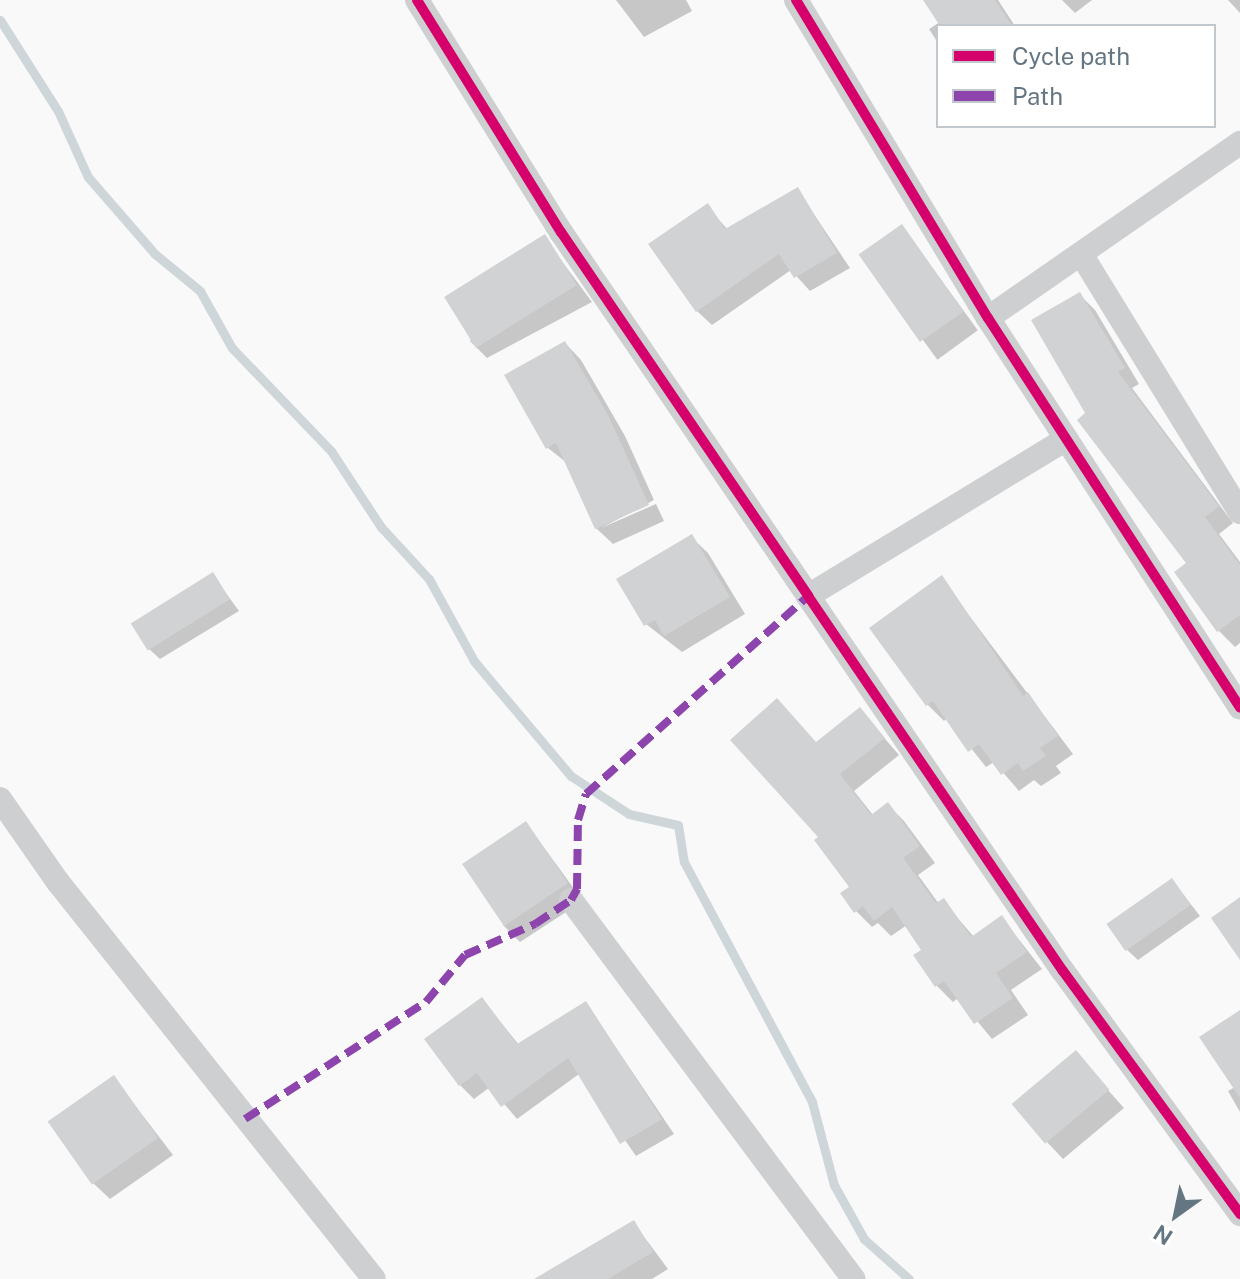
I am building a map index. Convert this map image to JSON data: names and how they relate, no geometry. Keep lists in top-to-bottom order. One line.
{"legend":["Cycle path","Path"],"north":"bottom left"}
